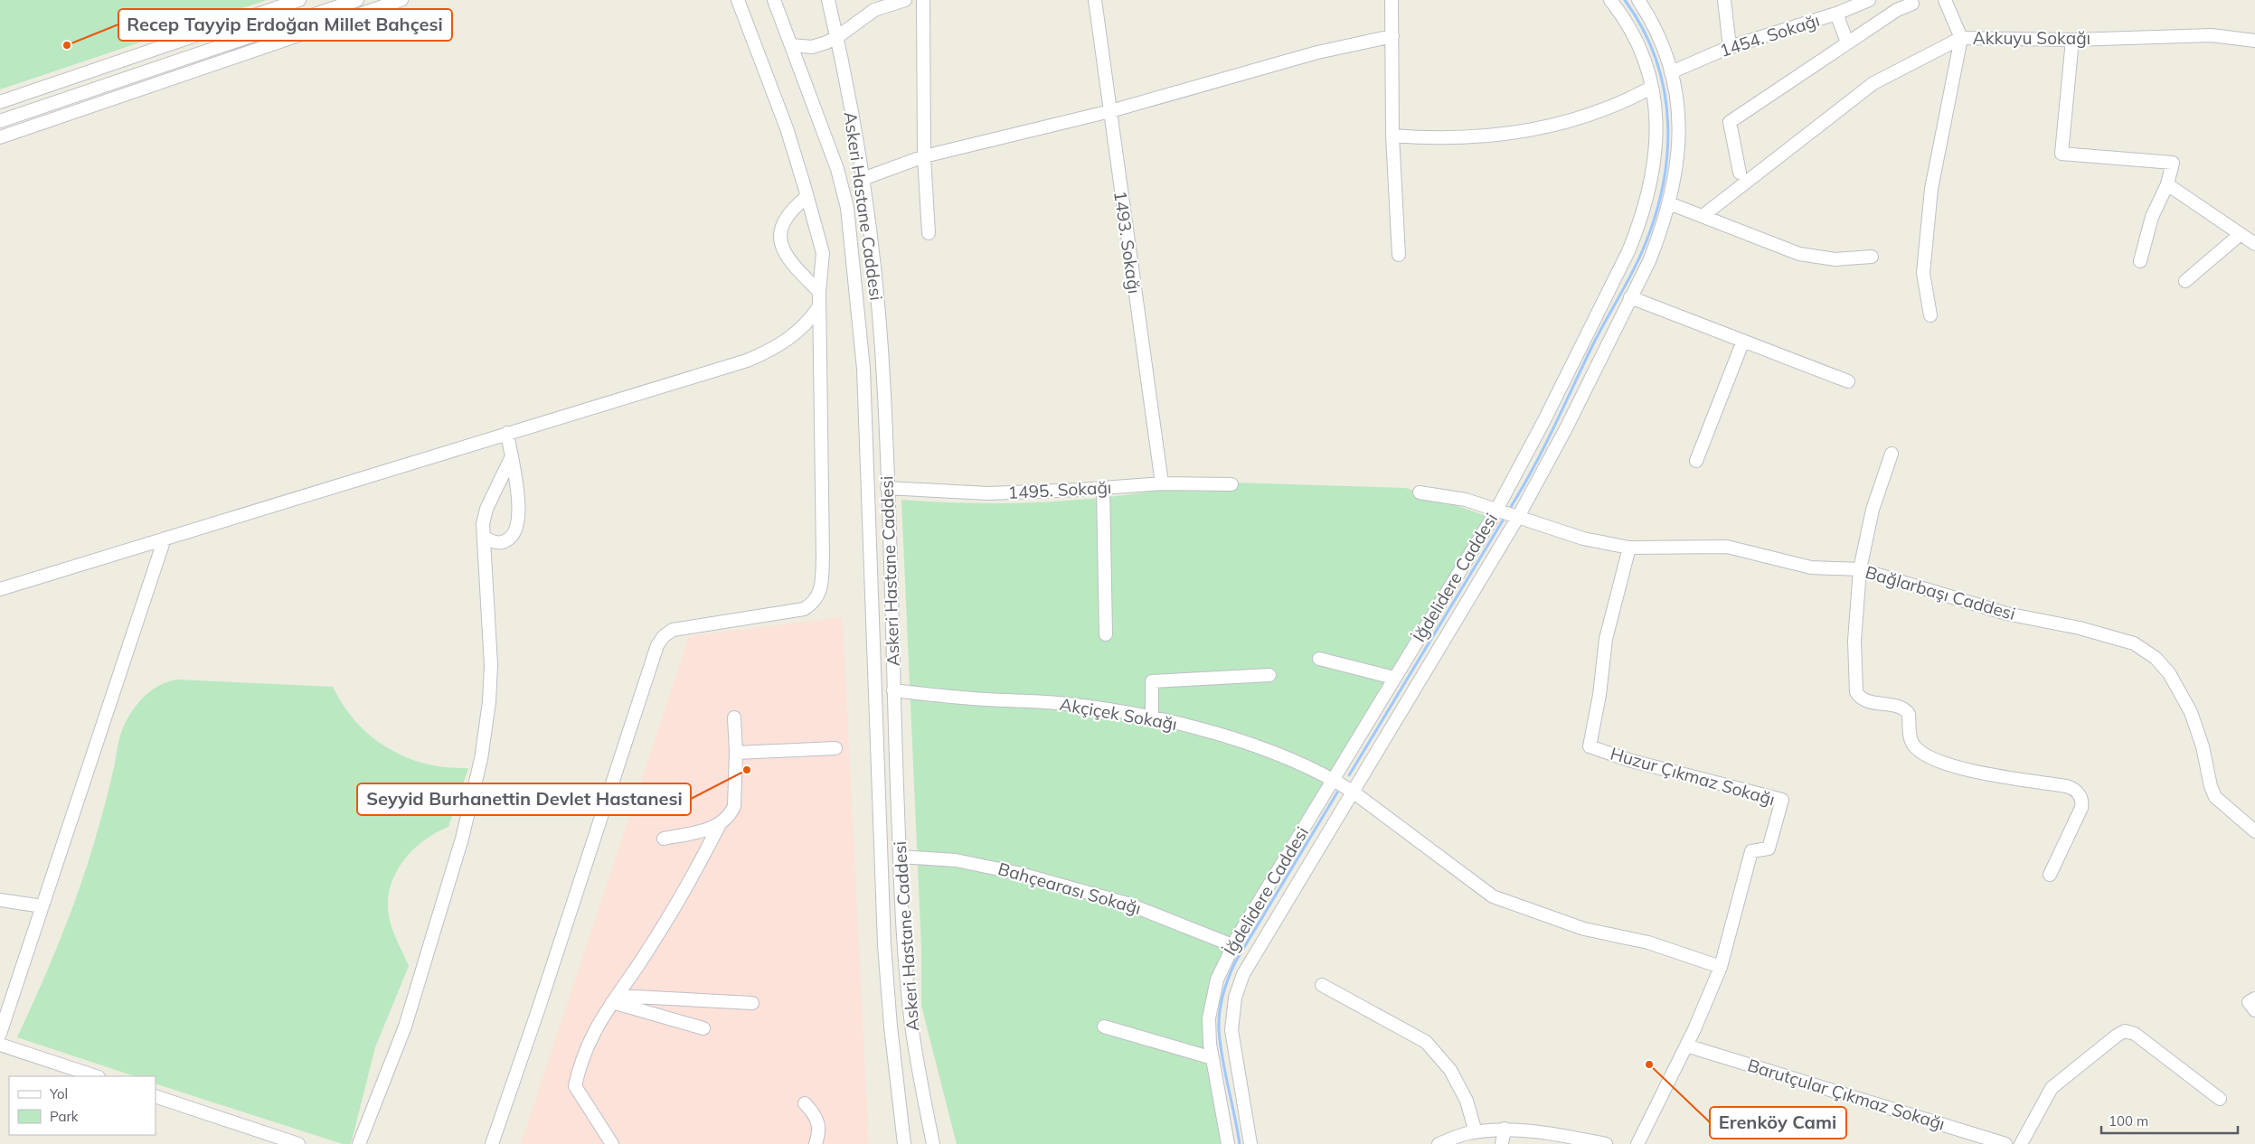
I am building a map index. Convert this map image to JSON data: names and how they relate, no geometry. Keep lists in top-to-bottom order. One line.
{"streets":{"street":["1454. Sokağı","Akkuyu Sokağı","Askeri Hastane Caddesi","1493. Sokağı","1495. Sokağı","İğdelidere Caddesi","Bağlarbaşı Caddesi","Akçiçek Sokağı","Huzur Çıkmaz Sokağı","Bahçearası Sokağı","Barutçular Çıkmaz Sokağı"]},"crossings":[["1454. Sokağı","İğdelidere Caddesi"],["Askeri Hastane Caddesi","1495. Sokağı"],["Askeri Hastane Caddesi","Akçiçek Sokağı"],["Askeri Hastane Caddesi","Bahçearası Sokağı"],["1493. Sokağı","1495. Sokağı"],["İğdelidere Caddesi","Bağlarbaşı Caddesi"],["İğdelidere Caddesi","Akçiçek Sokağı"],["İğdelidere Caddesi","Bahçearası Sokağı"],["Bağlarbaşı Caddesi","Huzur Çıkmaz Sokağı"],["Akçiçek Sokağı","Huzur Çıkmaz Sokağı"],["Huzur Çıkmaz Sokağı","Barutçular Çıkmaz Sokağı"]],"places":["Recep Tayyip Erdoğan Millet Bahçesi","Seyyid Burhanettin Devlet Hastanesi","Erenköy Cami"],"legend":["Yol","Park"],"scale_bar":"100 m"}
